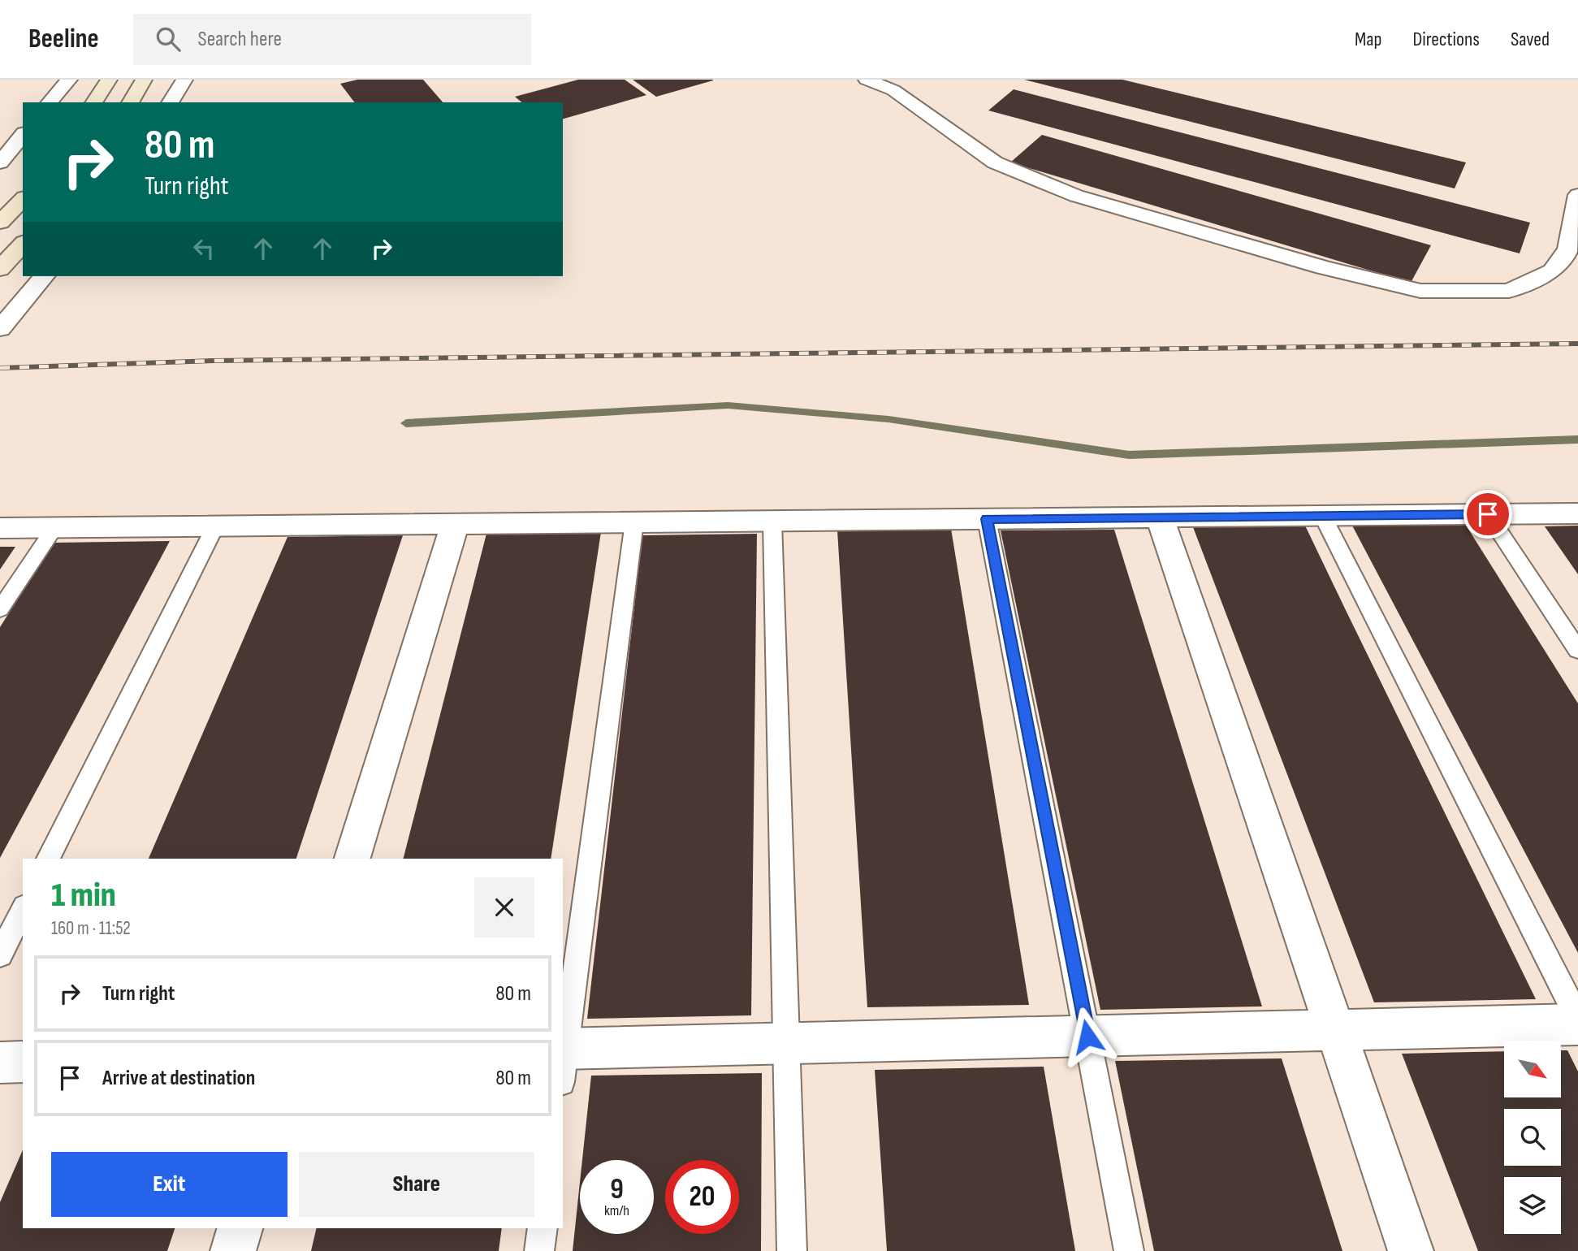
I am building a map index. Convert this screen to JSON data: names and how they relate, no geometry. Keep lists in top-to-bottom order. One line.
{"north":"bottom right","page":{"header":"Beeline","search":"Search here","nav":["Map","Directions","Saved"],"turn":["80 m","Turn right"],"heading":["1 min","160 m · 11:52"],"list":[{"name":"Turn right","value":"80 m"},{"name":"Arrive at destination","value":"80 m"}],"buttons":["Exit","Share"],"speed":"9 km/h","limit":"20"}}
